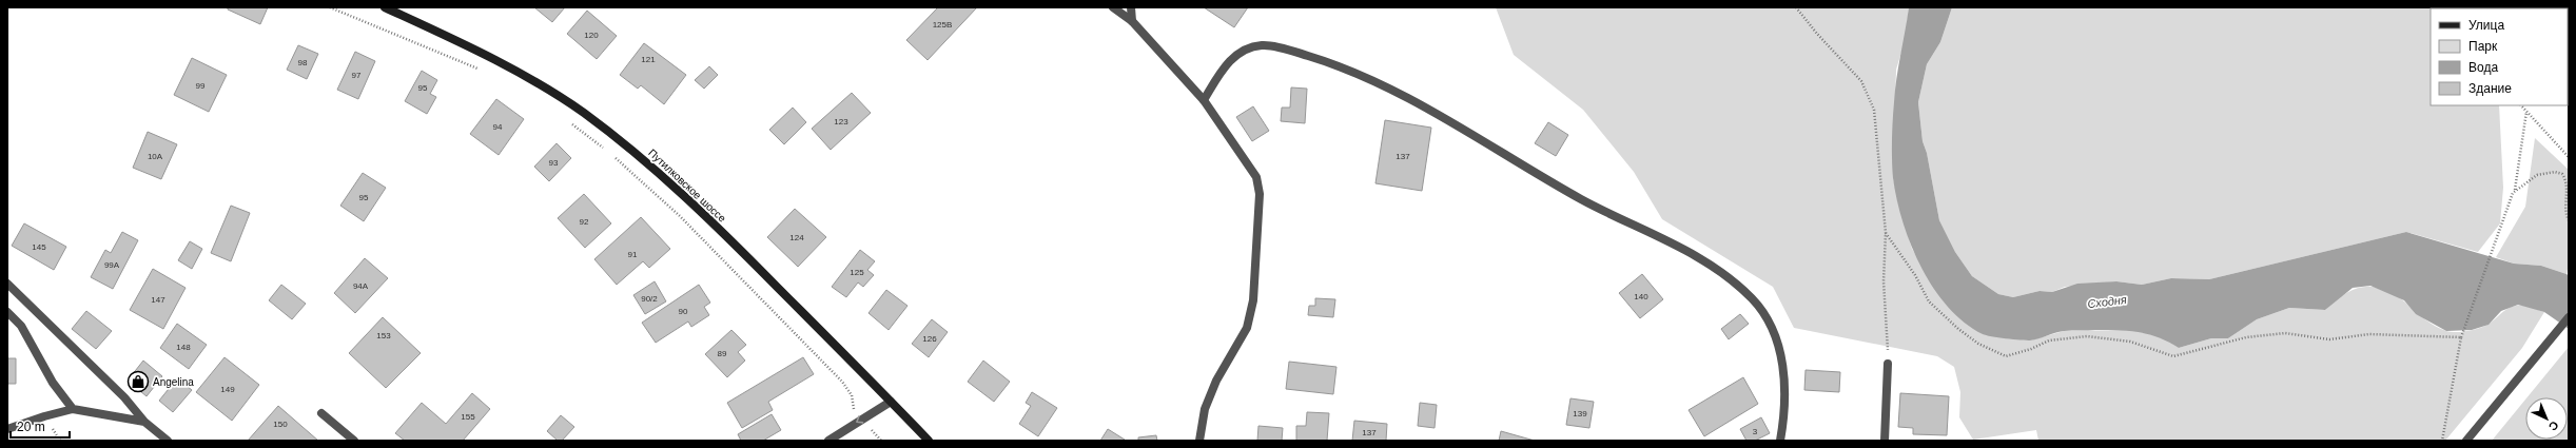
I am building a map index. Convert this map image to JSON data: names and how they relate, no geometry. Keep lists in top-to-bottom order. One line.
{"streets":{"main road":["Путилковское шоссе"]},"water":["Сходня"],"places":{"shop":["Angelina"]},"house_numbers":["125В","120","121","98","97","99","95","123","94","10А","137","93","95","92","124","145","91","99А","125","94А","140","90/2","147","90","153","126","148","89","149","139","155","150","3","137"],"legend":["Улица","Парк","Вода","Здание"],"scale_bar":"20 m","north":"bottom right"}
